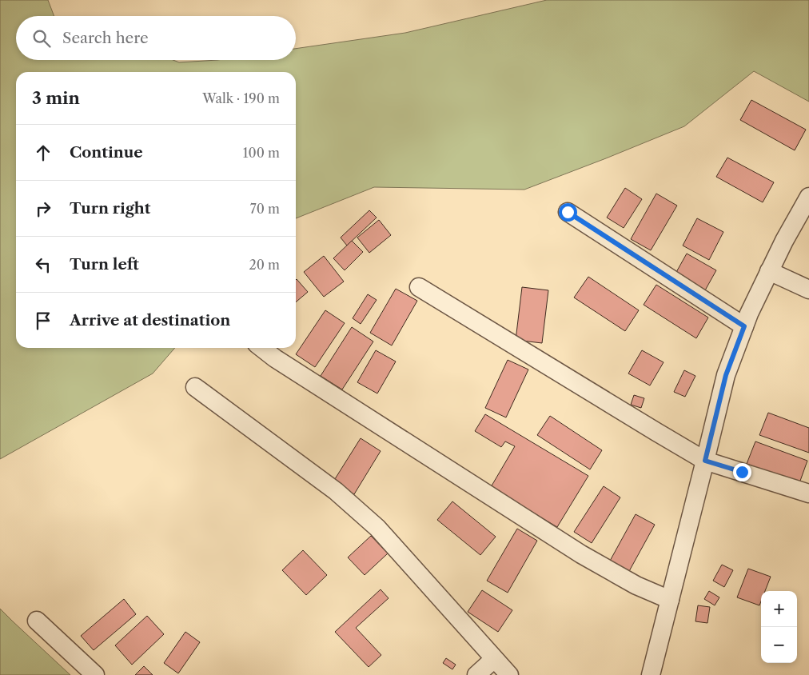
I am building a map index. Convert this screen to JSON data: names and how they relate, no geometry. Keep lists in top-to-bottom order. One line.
{"page":{"search":"Search here","heading":["3 min","Walk · 190 m"],"list":[["Continue","100 m"],["Turn right","70 m"],["Turn left","20 m"],"Arrive at destination"],"map_buttons":["+","−"]}}
